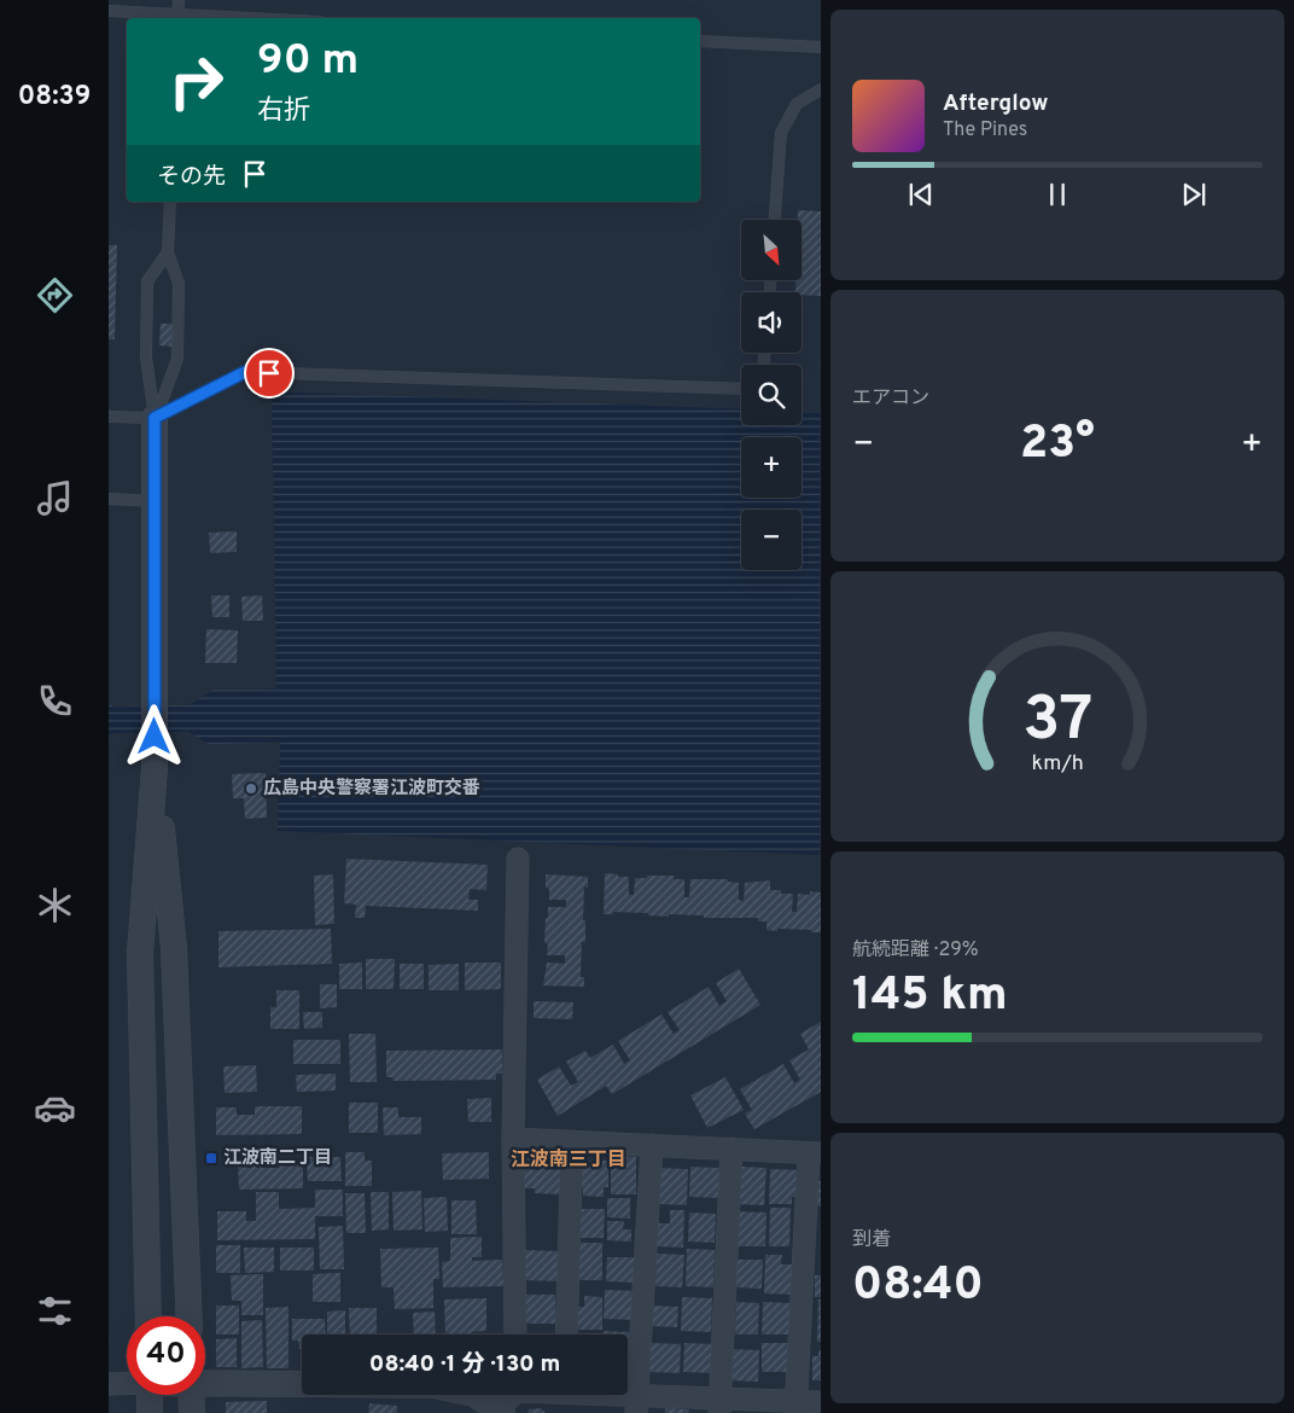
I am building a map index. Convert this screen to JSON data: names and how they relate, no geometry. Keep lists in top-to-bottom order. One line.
{"districts":["江波南三丁目"],"places":{"other":["広島中央警察署江波町交番"],"transit":["江波南二丁目"]},"north":"bottom right","page":{"tabs":"08:39","turn":["90 m","右折"],"song":["Afterglow","The Pines"],"then":"その先","map_buttons":["+","−"],"tile":["エアコン",["航続距離 · 29%","145 km"],["到着","08:40"]],"heat":["−","23°","+"],"limit":"40","trip":"08:40 · 1 分 · 130 m","gauge":["37","km/h"]}}
